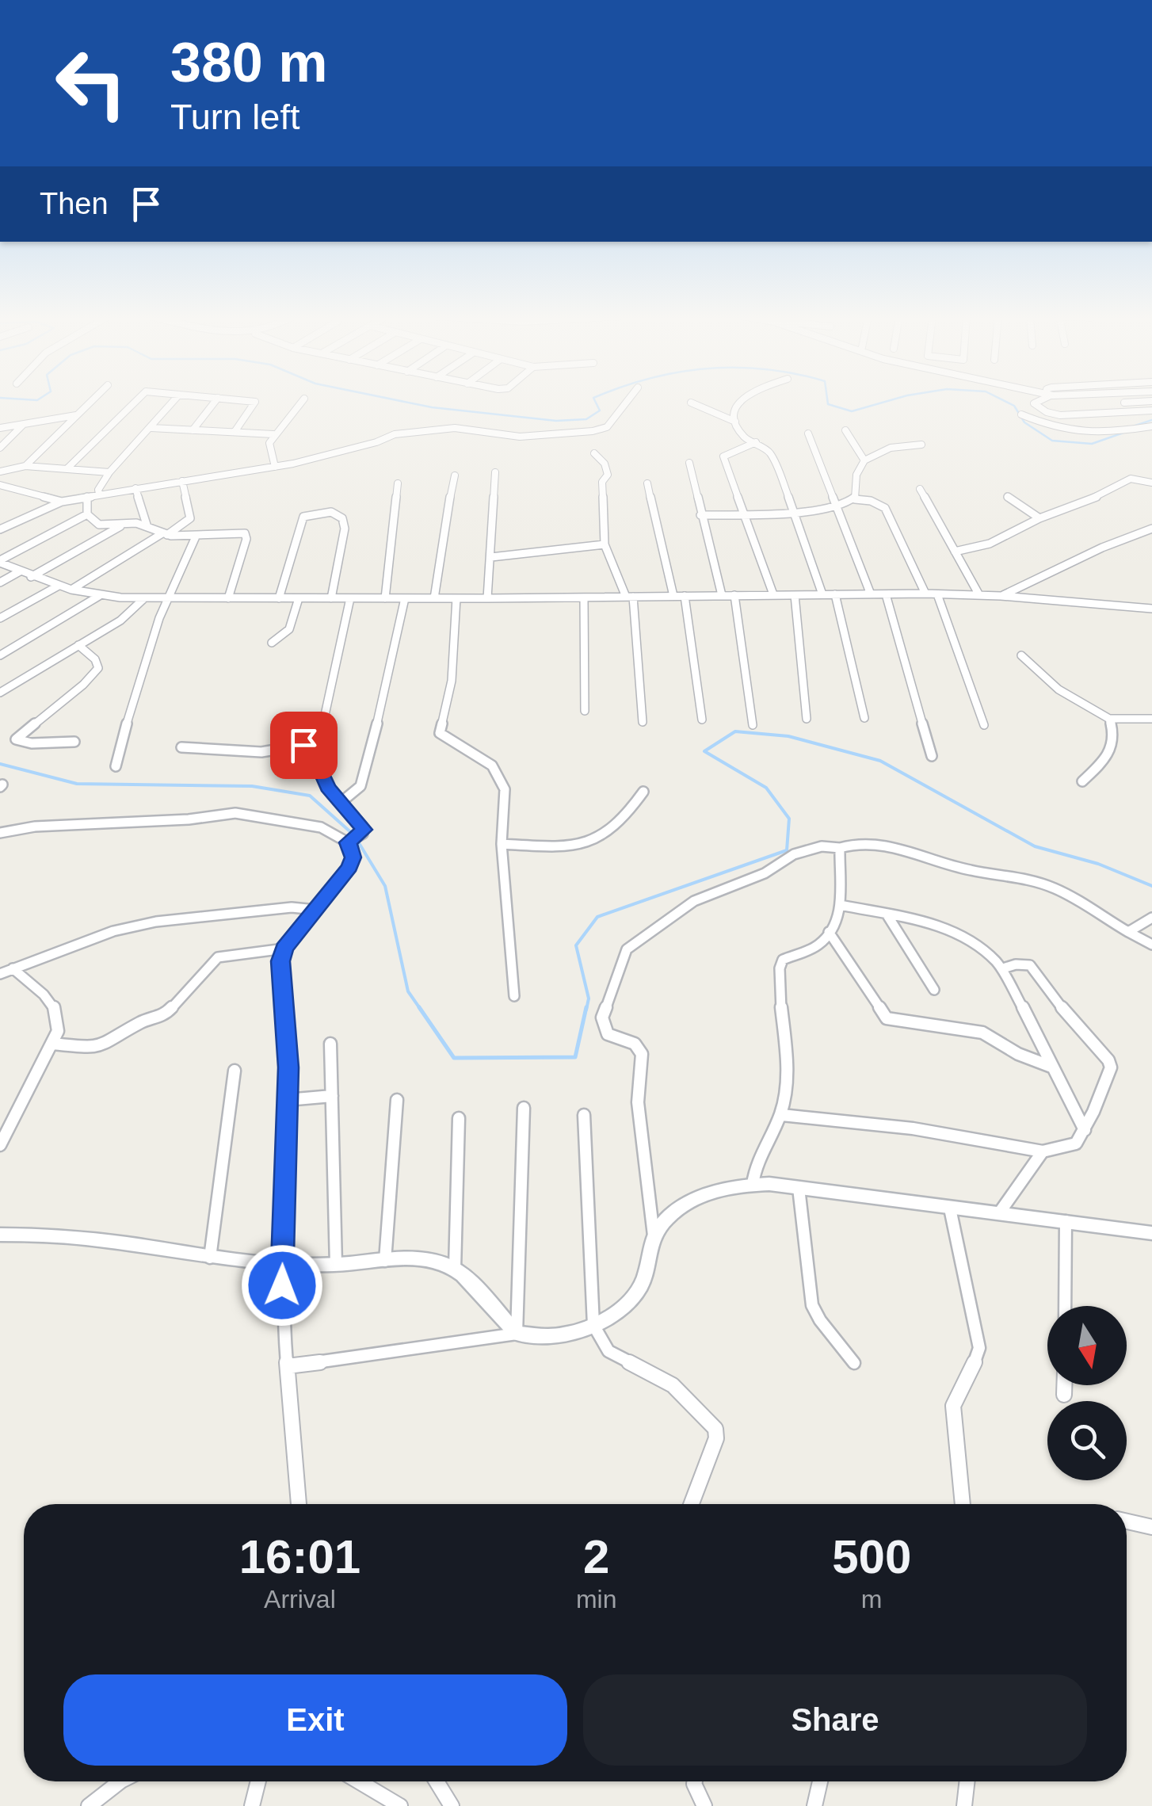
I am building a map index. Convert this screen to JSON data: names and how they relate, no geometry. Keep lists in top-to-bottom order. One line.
{"north":"bottom","page":{"turn":["380 m","Turn left"],"then":"Then","eta":["16:01","Arrival","2","min","500","m"],"buttons":["Exit","Share"]}}
